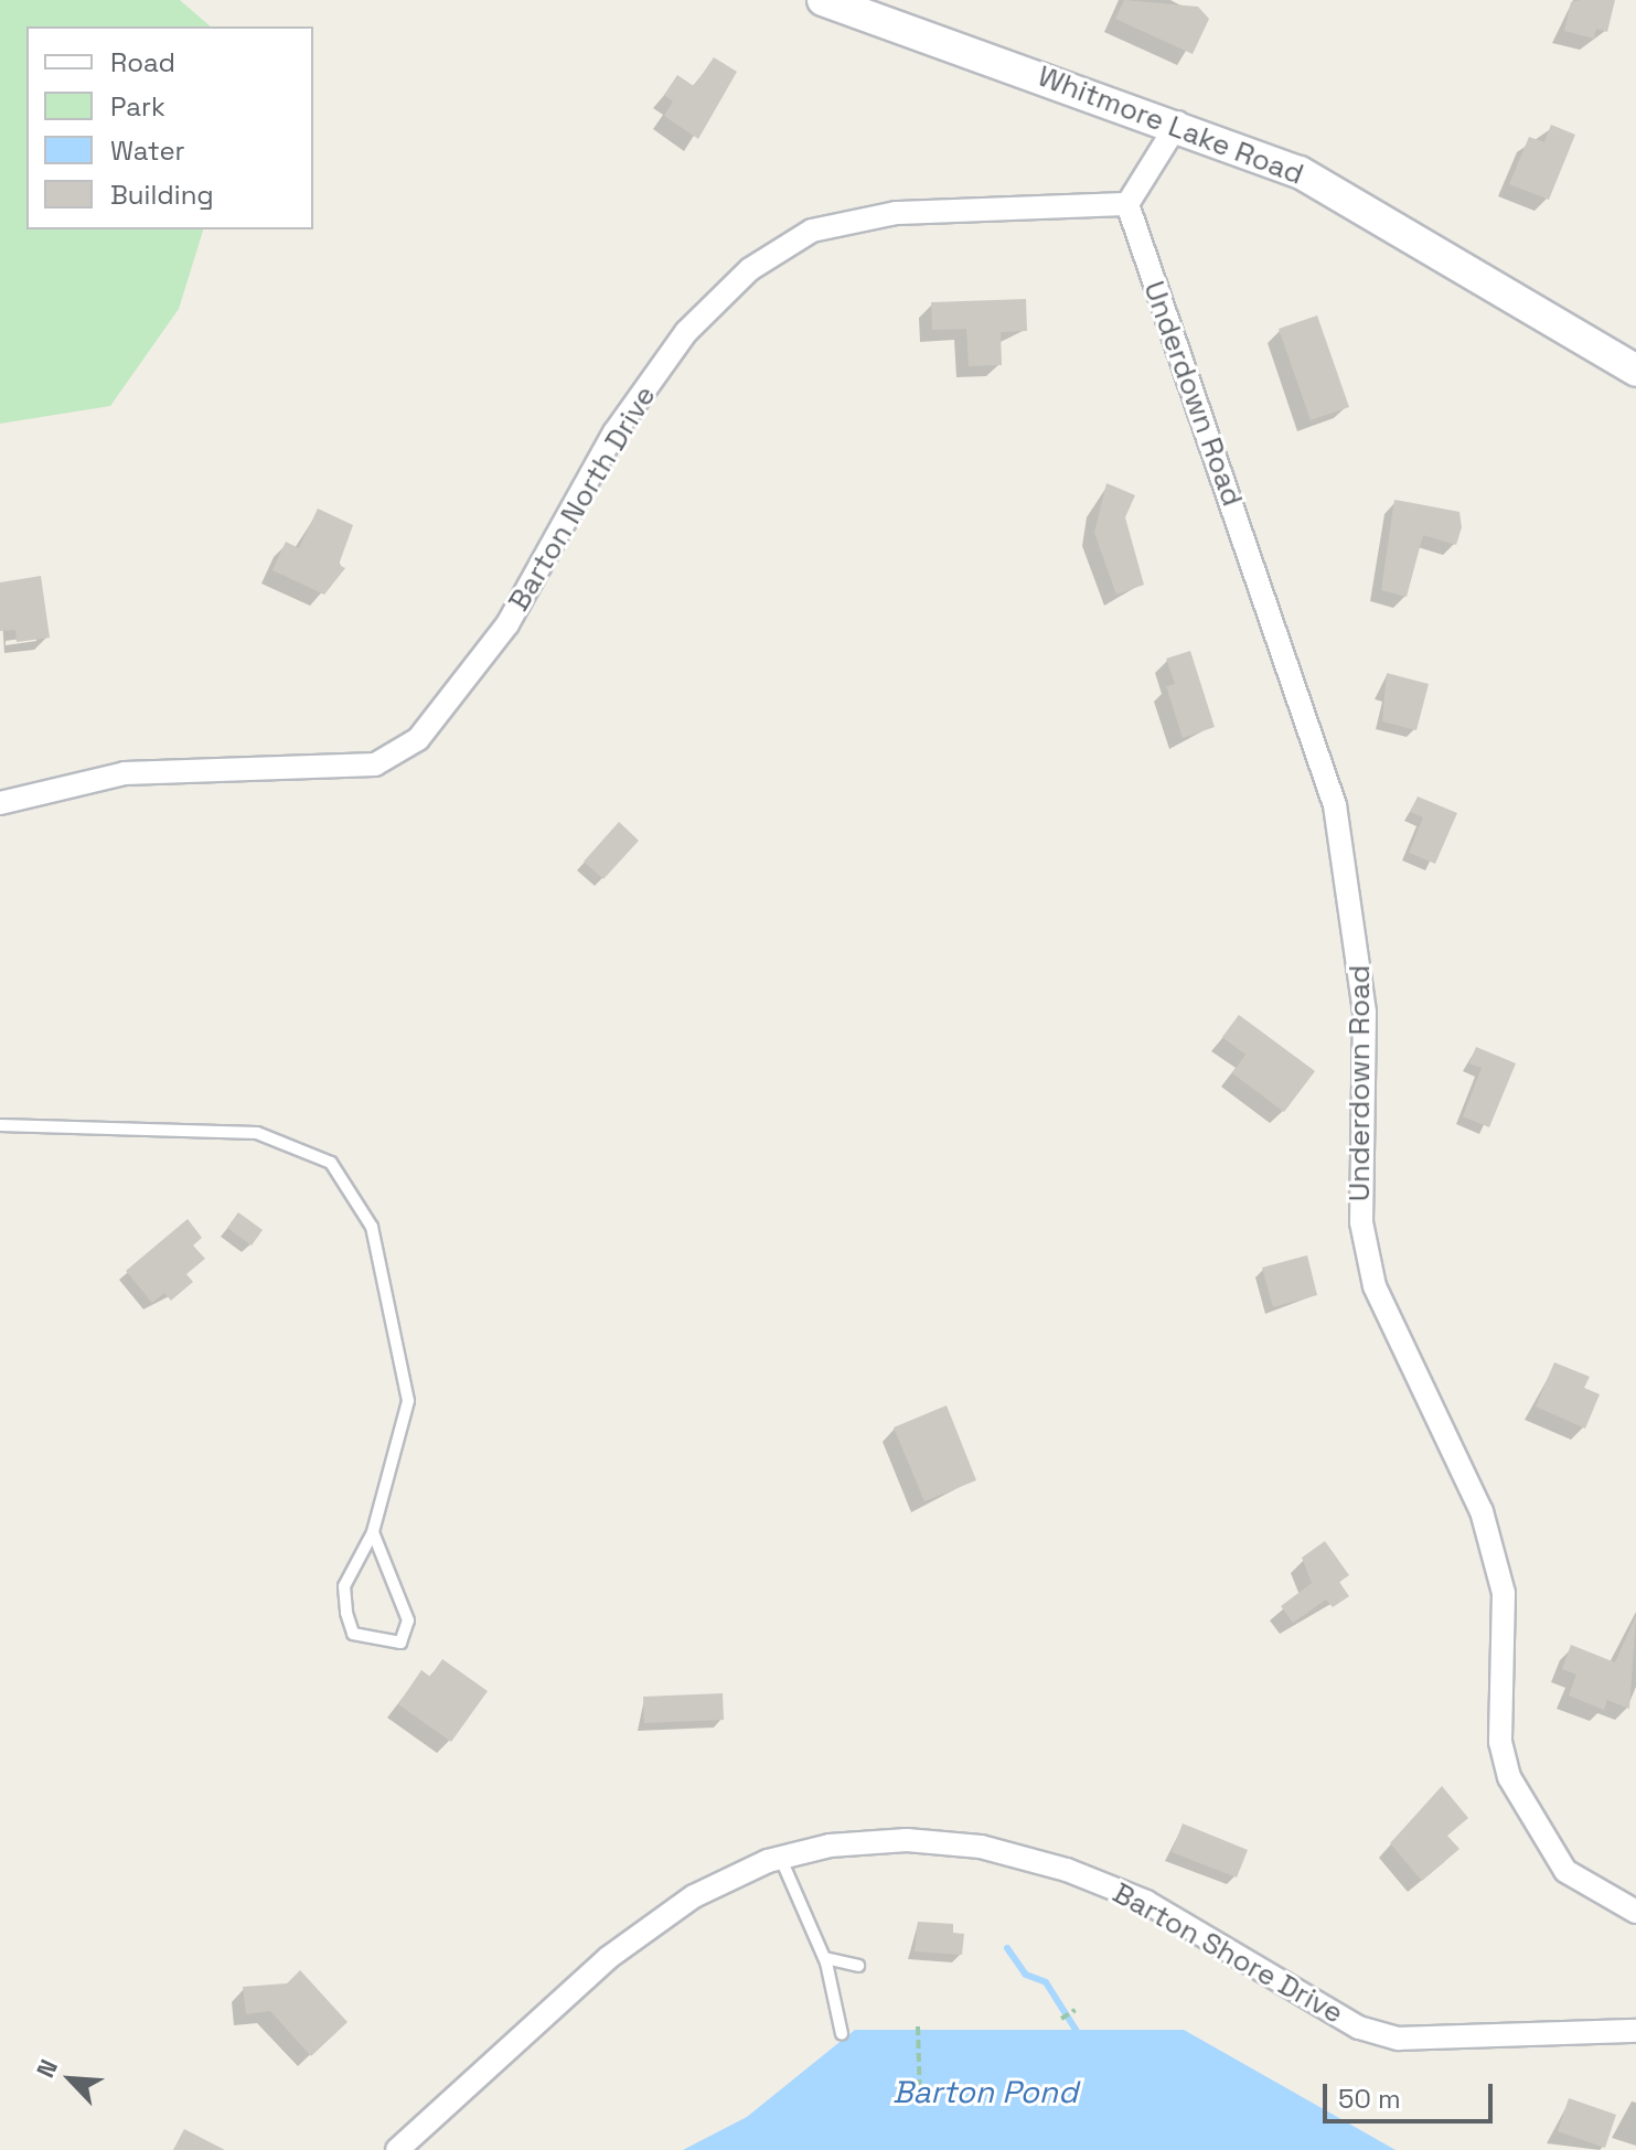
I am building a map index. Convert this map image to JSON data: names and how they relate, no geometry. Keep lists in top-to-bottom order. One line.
{"streets":{"street":["Whitmore Lake Road","Underdown Road","Barton North Drive","Barton Shore Drive"]},"crossings":[["Underdown Road","Barton North Drive"]],"water":["Barton Pond"],"legend":["Road","Park","Water","Building"],"scale_bar":"50 m","north":"top left"}
